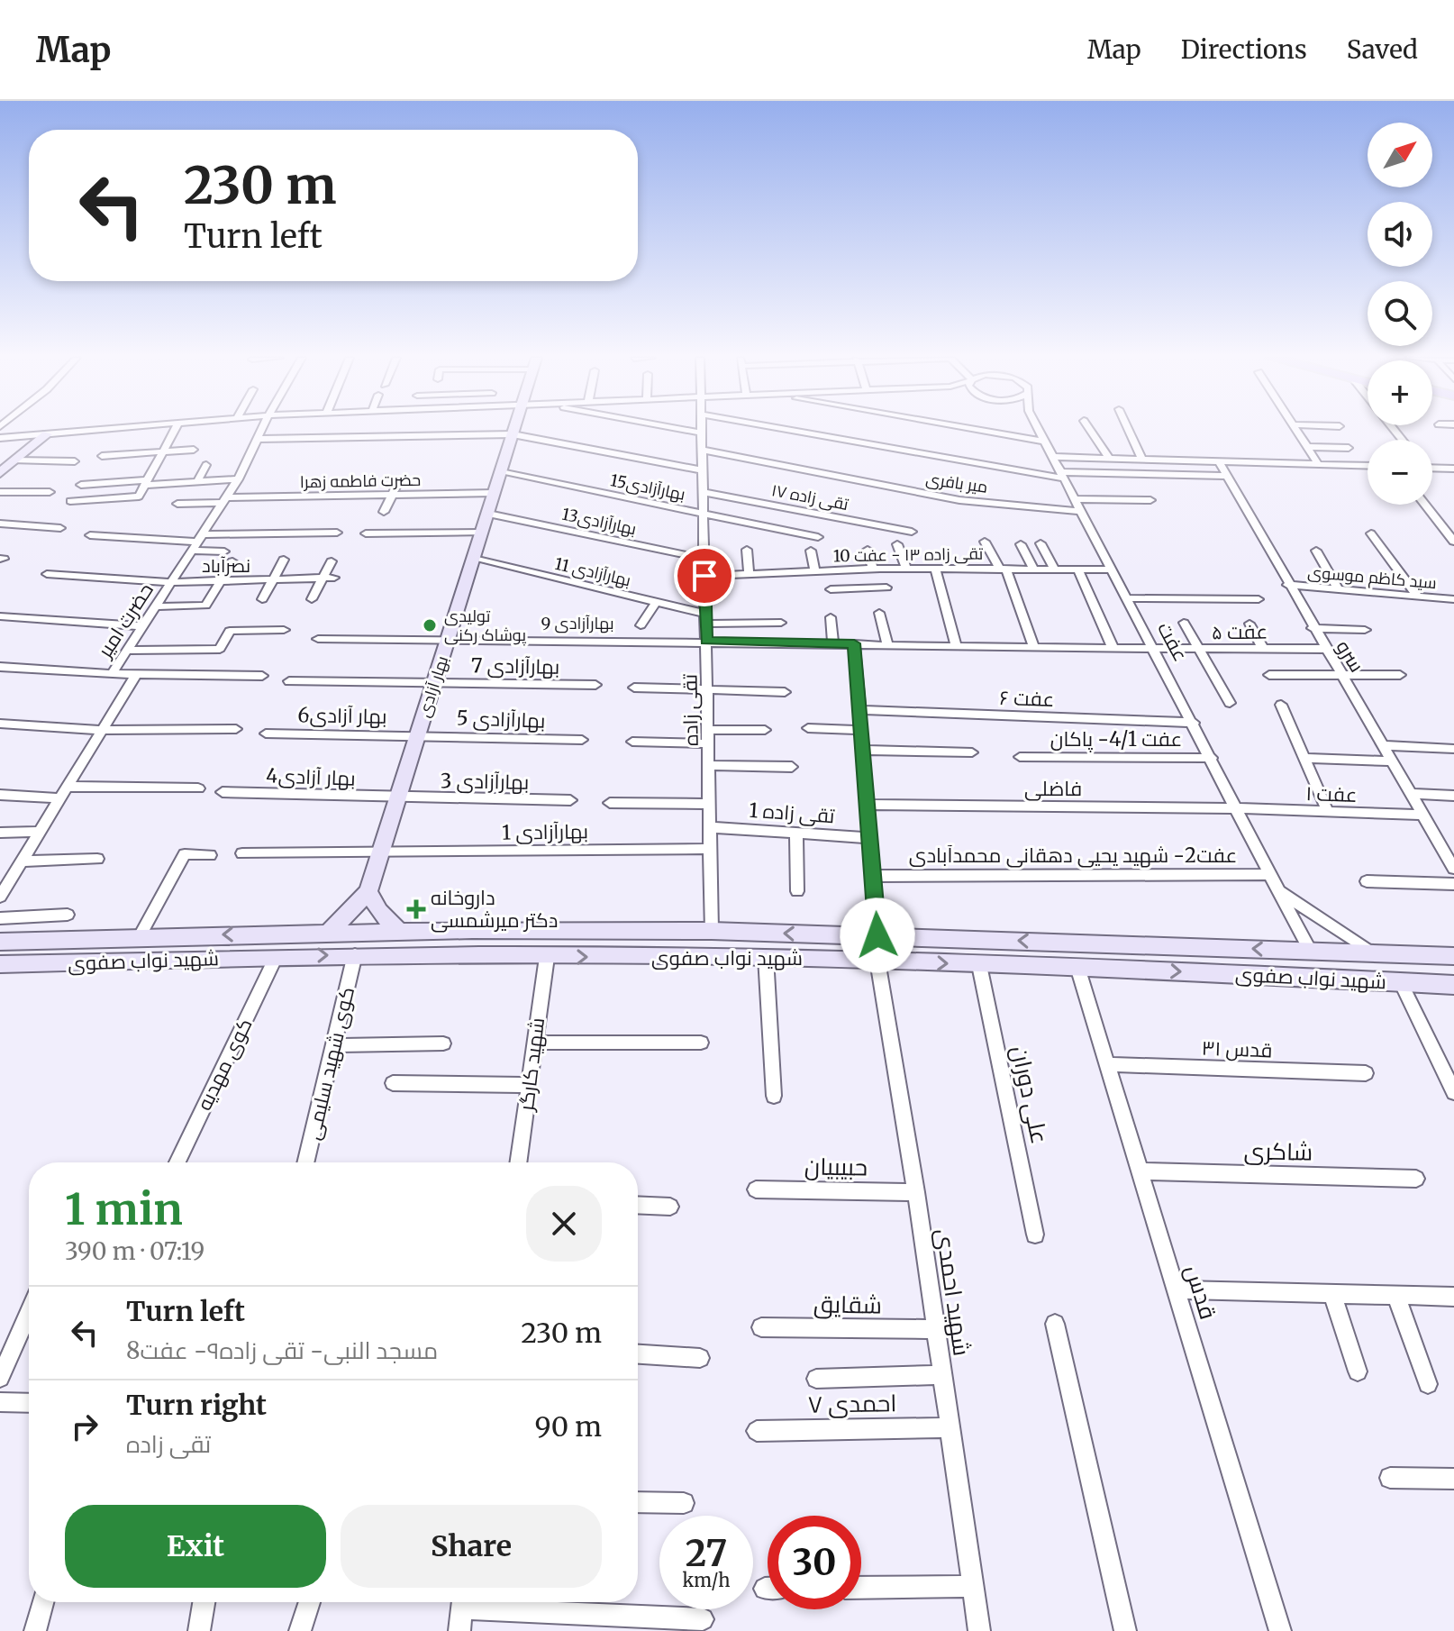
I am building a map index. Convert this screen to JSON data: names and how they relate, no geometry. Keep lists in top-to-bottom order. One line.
{"streets":{"main road":["بهار آزادی","شهید نواب صفوی"],"street":["حضرت فاطمه زهرا","میر بافری","بهارآزادی15","تقی زاده ۱۷","بهارآزادی13","تقی زاده ۱۳ - عفت 10","بهارآزادی 11","سید کاظم موسوی","حضرت امیر","بهارآزادی 9","عفت ۵","عفت","سرو","بهارآزادی 7","عفت ۶","تقی زاده","بهار آزادی6","بهارآزادی 5","عفت 4/1- پاکان","بهار آزادی4","بهارآزادی 3","فاضلی","عفت ۱","تقی زاده 1","بهارآزادی 1","عفت2- شهید یحیی دهقانی محمدآبادی","قدس ۳۱","کوی شهید سلیمی","کوی مهدیه","شهید کارگر","علی دوران","شاکری","حبیبیان","شهید احمدی","قدس","شقایق","احمدی ۷"]},"crossings":[["حضرت فاطمه زهرا","حضرت امیر"],["حضرت فاطمه زهرا","بهار آزادی"],["میر بافری","عفت"],["میر بافری","تقی زاده"],["بهارآزادی15","بهار آزادی"],["بهارآزادی15","تقی زاده"],["تقی زاده ۱۷","تقی زاده"],["بهارآزادی13","بهار آزادی"],["بهارآزادی13","تقی زاده"],["تقی زاده ۱۳ - عفت 10","عفت"],["تقی زاده ۱۳ - عفت 10","تقی زاده"],["بهارآزادی 11","بهار آزادی"],["بهارآزادی 11","تقی زاده"],["سید کاظم موسوی","سرو"],["بهارآزادی 9","عفت ۵"],["بهارآزادی 9","بهار آزادی"],["بهارآزادی 9","تقی زاده"],["عفت ۵","عفت"],["عفت ۵","سرو"],["عفت","عفت ۶"],["عفت","عفت 4/1- پاکان"],["عفت","فاضلی"],["عفت","عفت ۱"],["عفت","عفت2- شهید یحیی دهقانی محمدآبادی"],["عفت","شهید نواب صفوی"],["سرو","عفت ۱"],["بهارآزادی 7","بهار آزادی"],["بهار آزادی","بهار آزادی6"],["بهار آزادی","بهارآزادی 5"],["بهار آزادی","بهار آزادی4"],["بهار آزادی","بهارآزادی 3"],["بهار آزادی","بهارآزادی 1"],["بهار آزادی","شهید نواب صفوی"],["تقی زاده","تقی زاده 1"],["تقی زاده","بهارآزادی 1"],["تقی زاده","شهید نواب صفوی"],["بهار آزادی6","بهارآزادی 5"],["بهار آزادی4","بهارآزادی 3"],["فاضلی","عفت ۱"],["شهید نواب صفوی","کوی شهید سلیمی"],["شهید نواب صفوی","کوی مهدیه"],["شهید نواب صفوی","شهید کارگر"],["شهید نواب صفوی","علی دوران"],["شهید نواب صفوی","شهید احمدی"],["شهید نواب صفوی","قدس"],["قدس ۳۱","قدس"],["شاکری","قدس"],["حبیبیان","شهید احمدی"],["شهید احمدی","شقایق"],["شهید احمدی","احمدی ۷"]],"districts":["نصرآباد"],"places":{"other":["تولیدی پوشاک رکنی"],"health":["داروخانه دکتر میرشمسی"]},"north":"top right","page":{"header":"Map","nav":["Map","Directions","Saved"],"map_buttons":["+","−"],"turn":["230 m","Turn left"],"heading":["1 min","390 m · 07:19"],"list":[{"name":"Turn left","note":"مسجد النبی- تقی زاده۹- عفت8","value":"230 m"},{"name":"Turn right","note":"تقی زاده","value":"90 m"}],"buttons":["Exit","Share"],"speed":"27 km/h","limit":"30"}}
